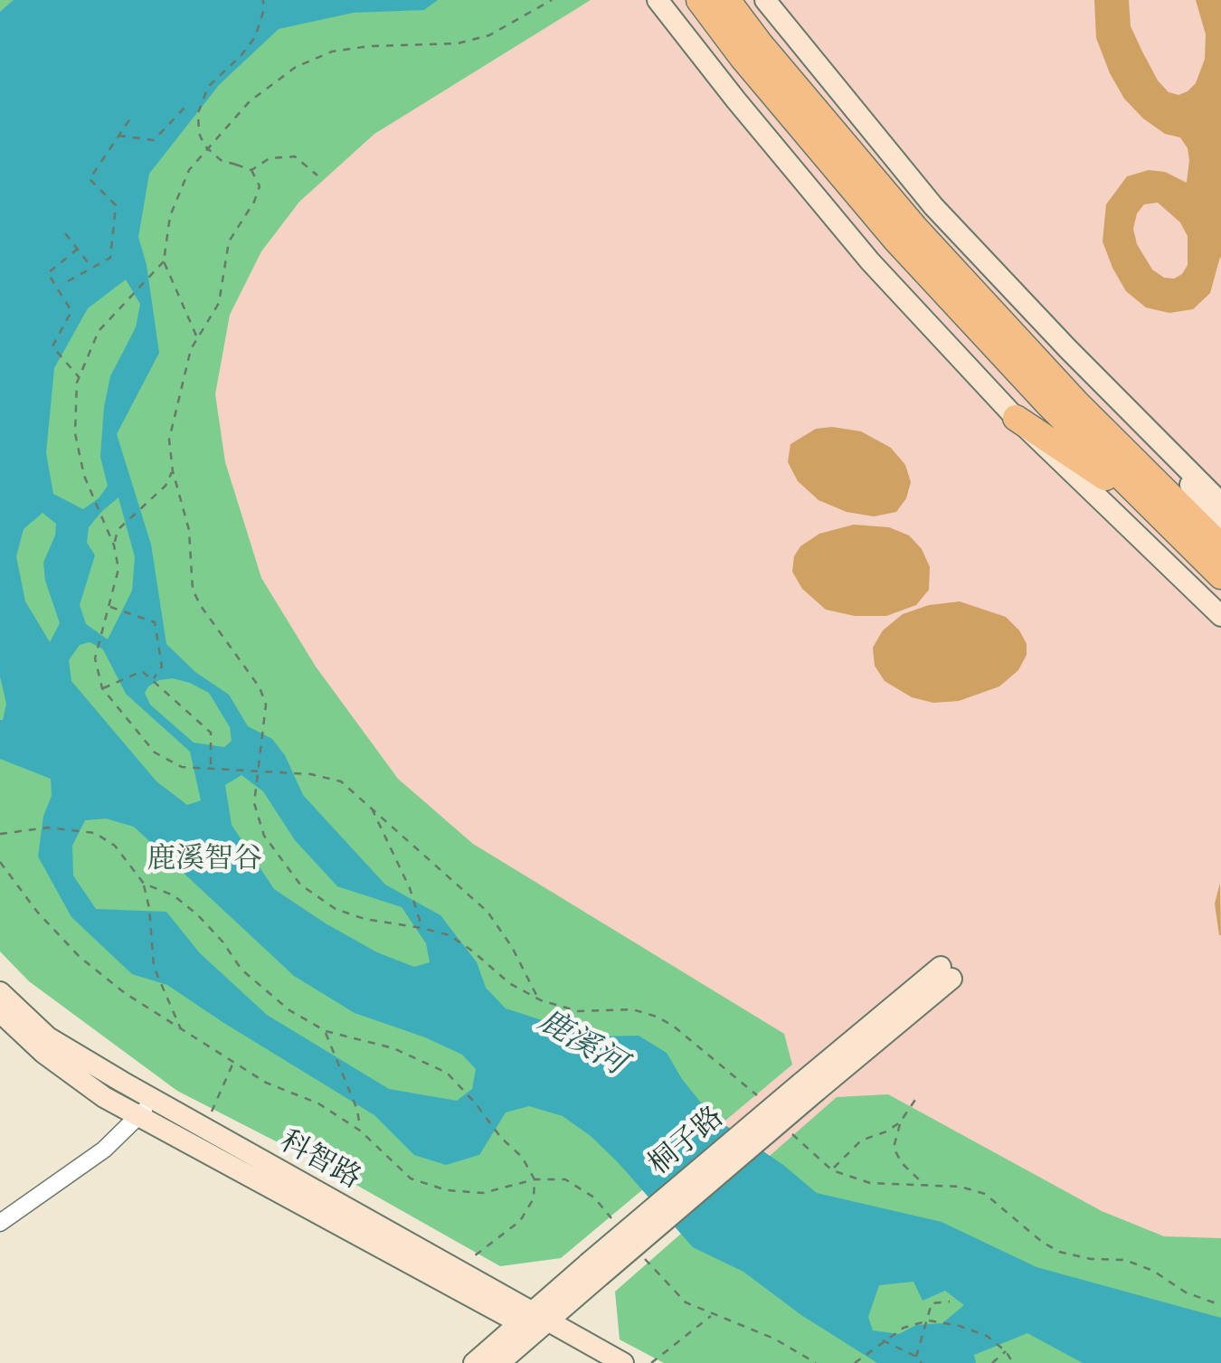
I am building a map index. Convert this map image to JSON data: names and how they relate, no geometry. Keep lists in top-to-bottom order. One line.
{"streets":{"main road":["桐子路","科智路"]},"crossings":[["桐子路","科智路"]],"water":["鹿溪河"],"parks":["鹿溪智谷"]}
